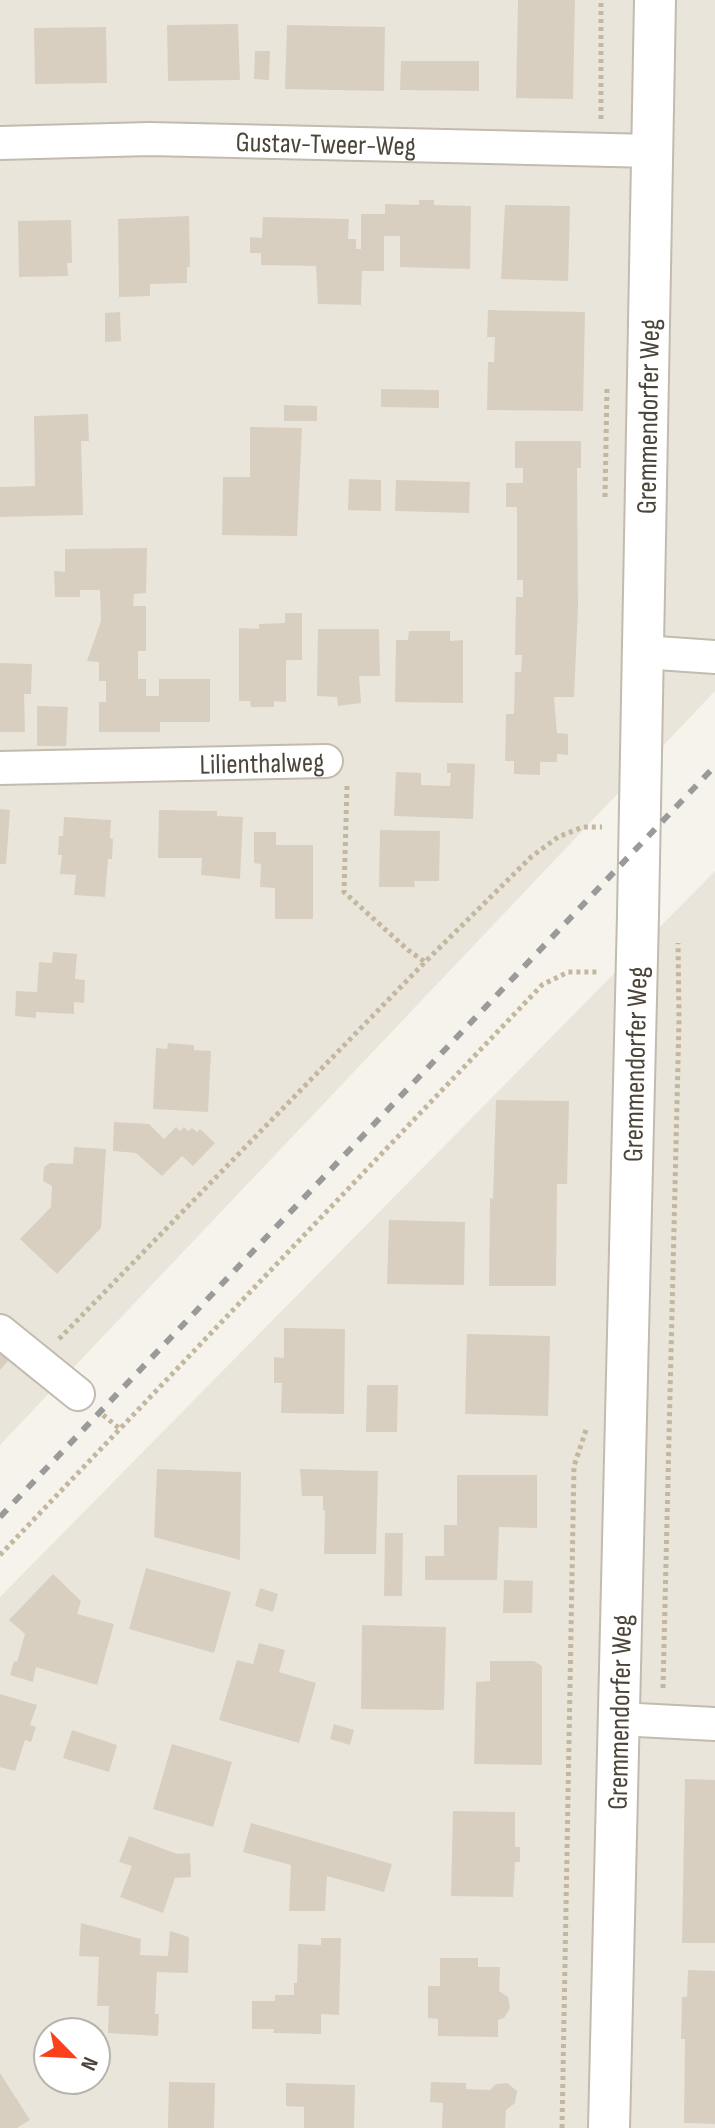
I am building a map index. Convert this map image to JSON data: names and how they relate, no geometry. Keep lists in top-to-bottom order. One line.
{"streets":{"street":["Gustav-Tweer-Weg","Gremmendorfer Weg","Lilienthalweg"]},"crossings":[["Gustav-Tweer-Weg","Gremmendorfer Weg"]],"north":"bottom right"}
